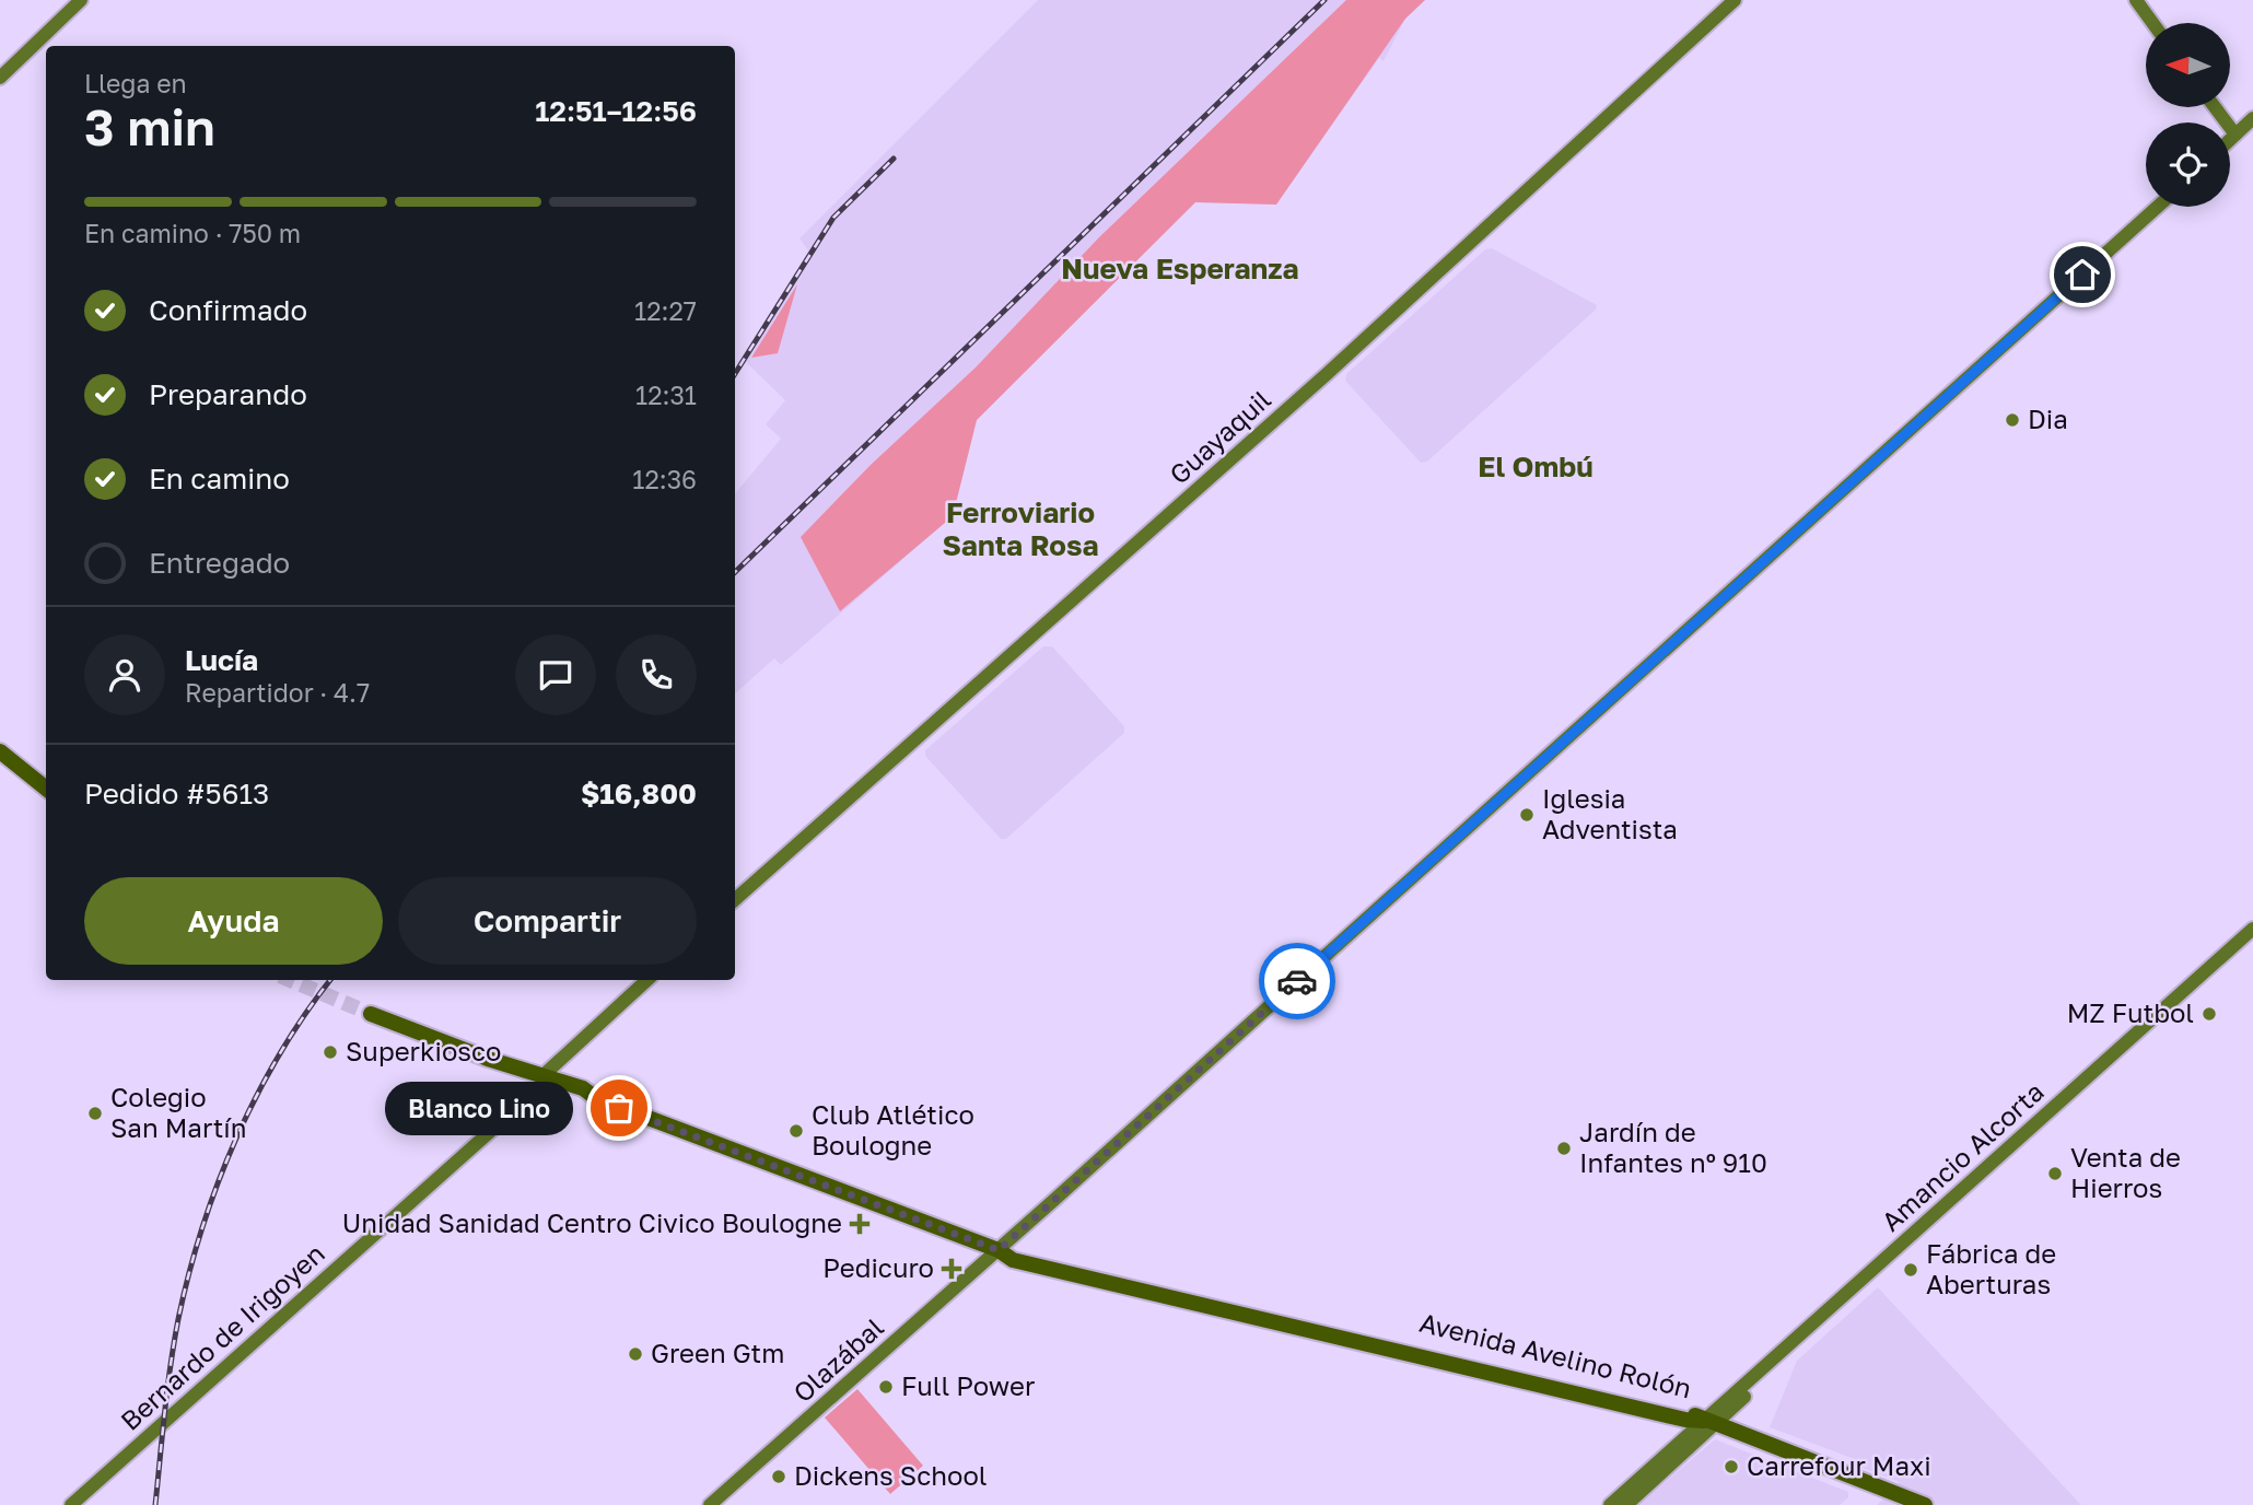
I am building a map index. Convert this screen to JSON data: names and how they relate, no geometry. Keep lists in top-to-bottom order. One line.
{"streets":{"main road":["Guayaquil","Amancio Alcorta","Bernardo de Irigoyen","Avenida Avelino Rolón","Olazábal"]},"crossings":[["Amancio Alcorta","Avenida Avelino Rolón"],["Bernardo de Irigoyen","Avenida Avelino Rolón"],["Avenida Avelino Rolón","Olazábal"]],"districts":["Nueva Esperanza","El Ombú","Ferroviario Santa Rosa"],"places":{"other":["Dia","Iglesia Adventista","MZ Futbol","Superkiosco","Blanco Lino","Colegio San Martín","Club Atlético Boulogne","Jardín de Infantes nº 910","Venta de Hierros","Fábrica de Aberturas","Green Gtm","Full Power","Carrefour Maxi","Dickens School"],"health":["Unidad Sanidad Centro Civico Boulogne","Pedicuro"]},"north":"left","page":{"heading":["3 min","Llega en","12:51–12:56"],"panel":["Lucía","Repartidor · 4.7","Pedido #5613","$16,800"],"bar":"En camino · 750 m","list":[["Confirmado","12:27"],["Preparando","12:31"],["En camino","12:36"],"Entregado"],"buttons":["Ayuda","Compartir"],"bubble":"Blanco Lino"}}
